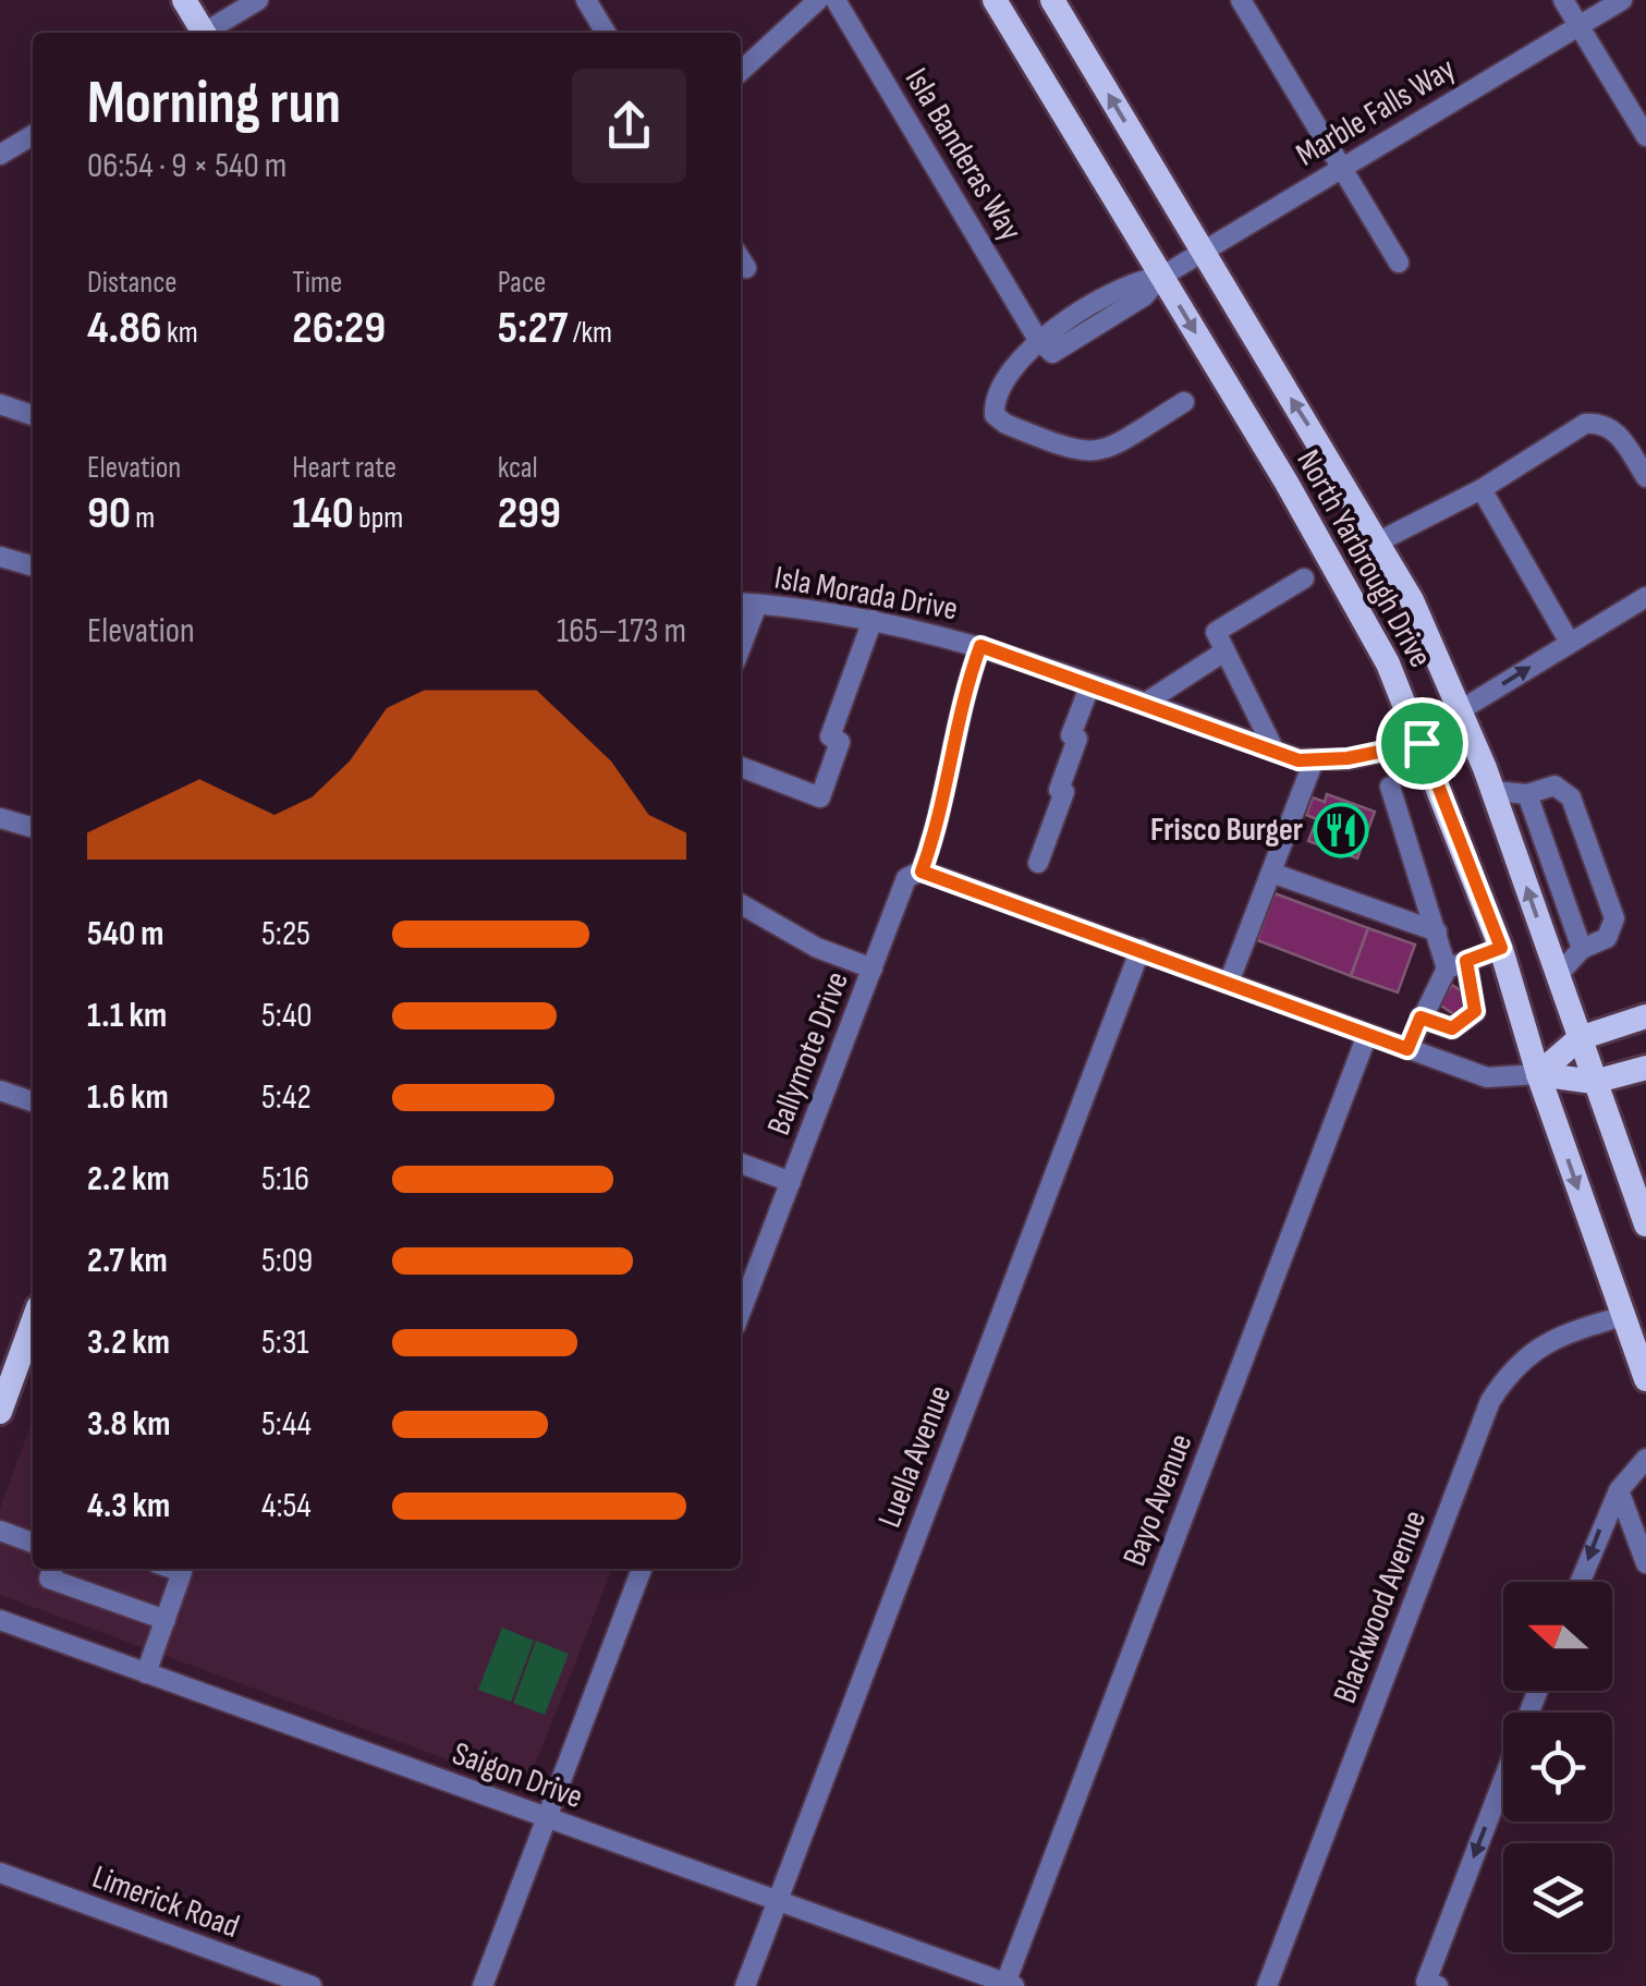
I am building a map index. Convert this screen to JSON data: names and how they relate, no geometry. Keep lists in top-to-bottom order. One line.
{"streets":{"main road":["North Yarbrough Drive"],"street":["Marble Falls Way","Isla Banderas Way","Isla Morada Drive","Ballymote Drive","Luella Avenue","Bayo Avenue","Blackwood Avenue","Saigon Drive","Limerick Road"]},"crossings":[["Marble Falls Way","Isla Banderas Way"],["Marble Falls Way","North Yarbrough Drive"],["North Yarbrough Drive","Isla Morada Drive"],["North Yarbrough Drive","Blackwood Avenue"],["Isla Morada Drive","Ballymote Drive"],["Luella Avenue","Saigon Drive"],["Bayo Avenue","Saigon Drive"]],"places":{"restaurant":["Frisco Burger"]},"north":"left","page":{"heading":["Morning run","06:54 · 9 × 540 m"],"stats":[["Distance","4.86 km"],["Time","26:29"],["Pace","5:27 /km"],["Elevation","90 m"],["Heart rate","140 bpm"],["kcal","299"]],"chart":["Elevation","165–173 m"],"list":[{"name":"540 m","note":"5:25"},{"name":"1.1 km","note":"5:40"},{"name":"1.6 km","note":"5:42"},{"name":"2.2 km","note":"5:16"},{"name":"2.7 km","note":"5:09"},{"name":"3.2 km","note":"5:31"},{"name":"3.8 km","note":"5:44"},{"name":"4.3 km","note":"4:54"}]}}
